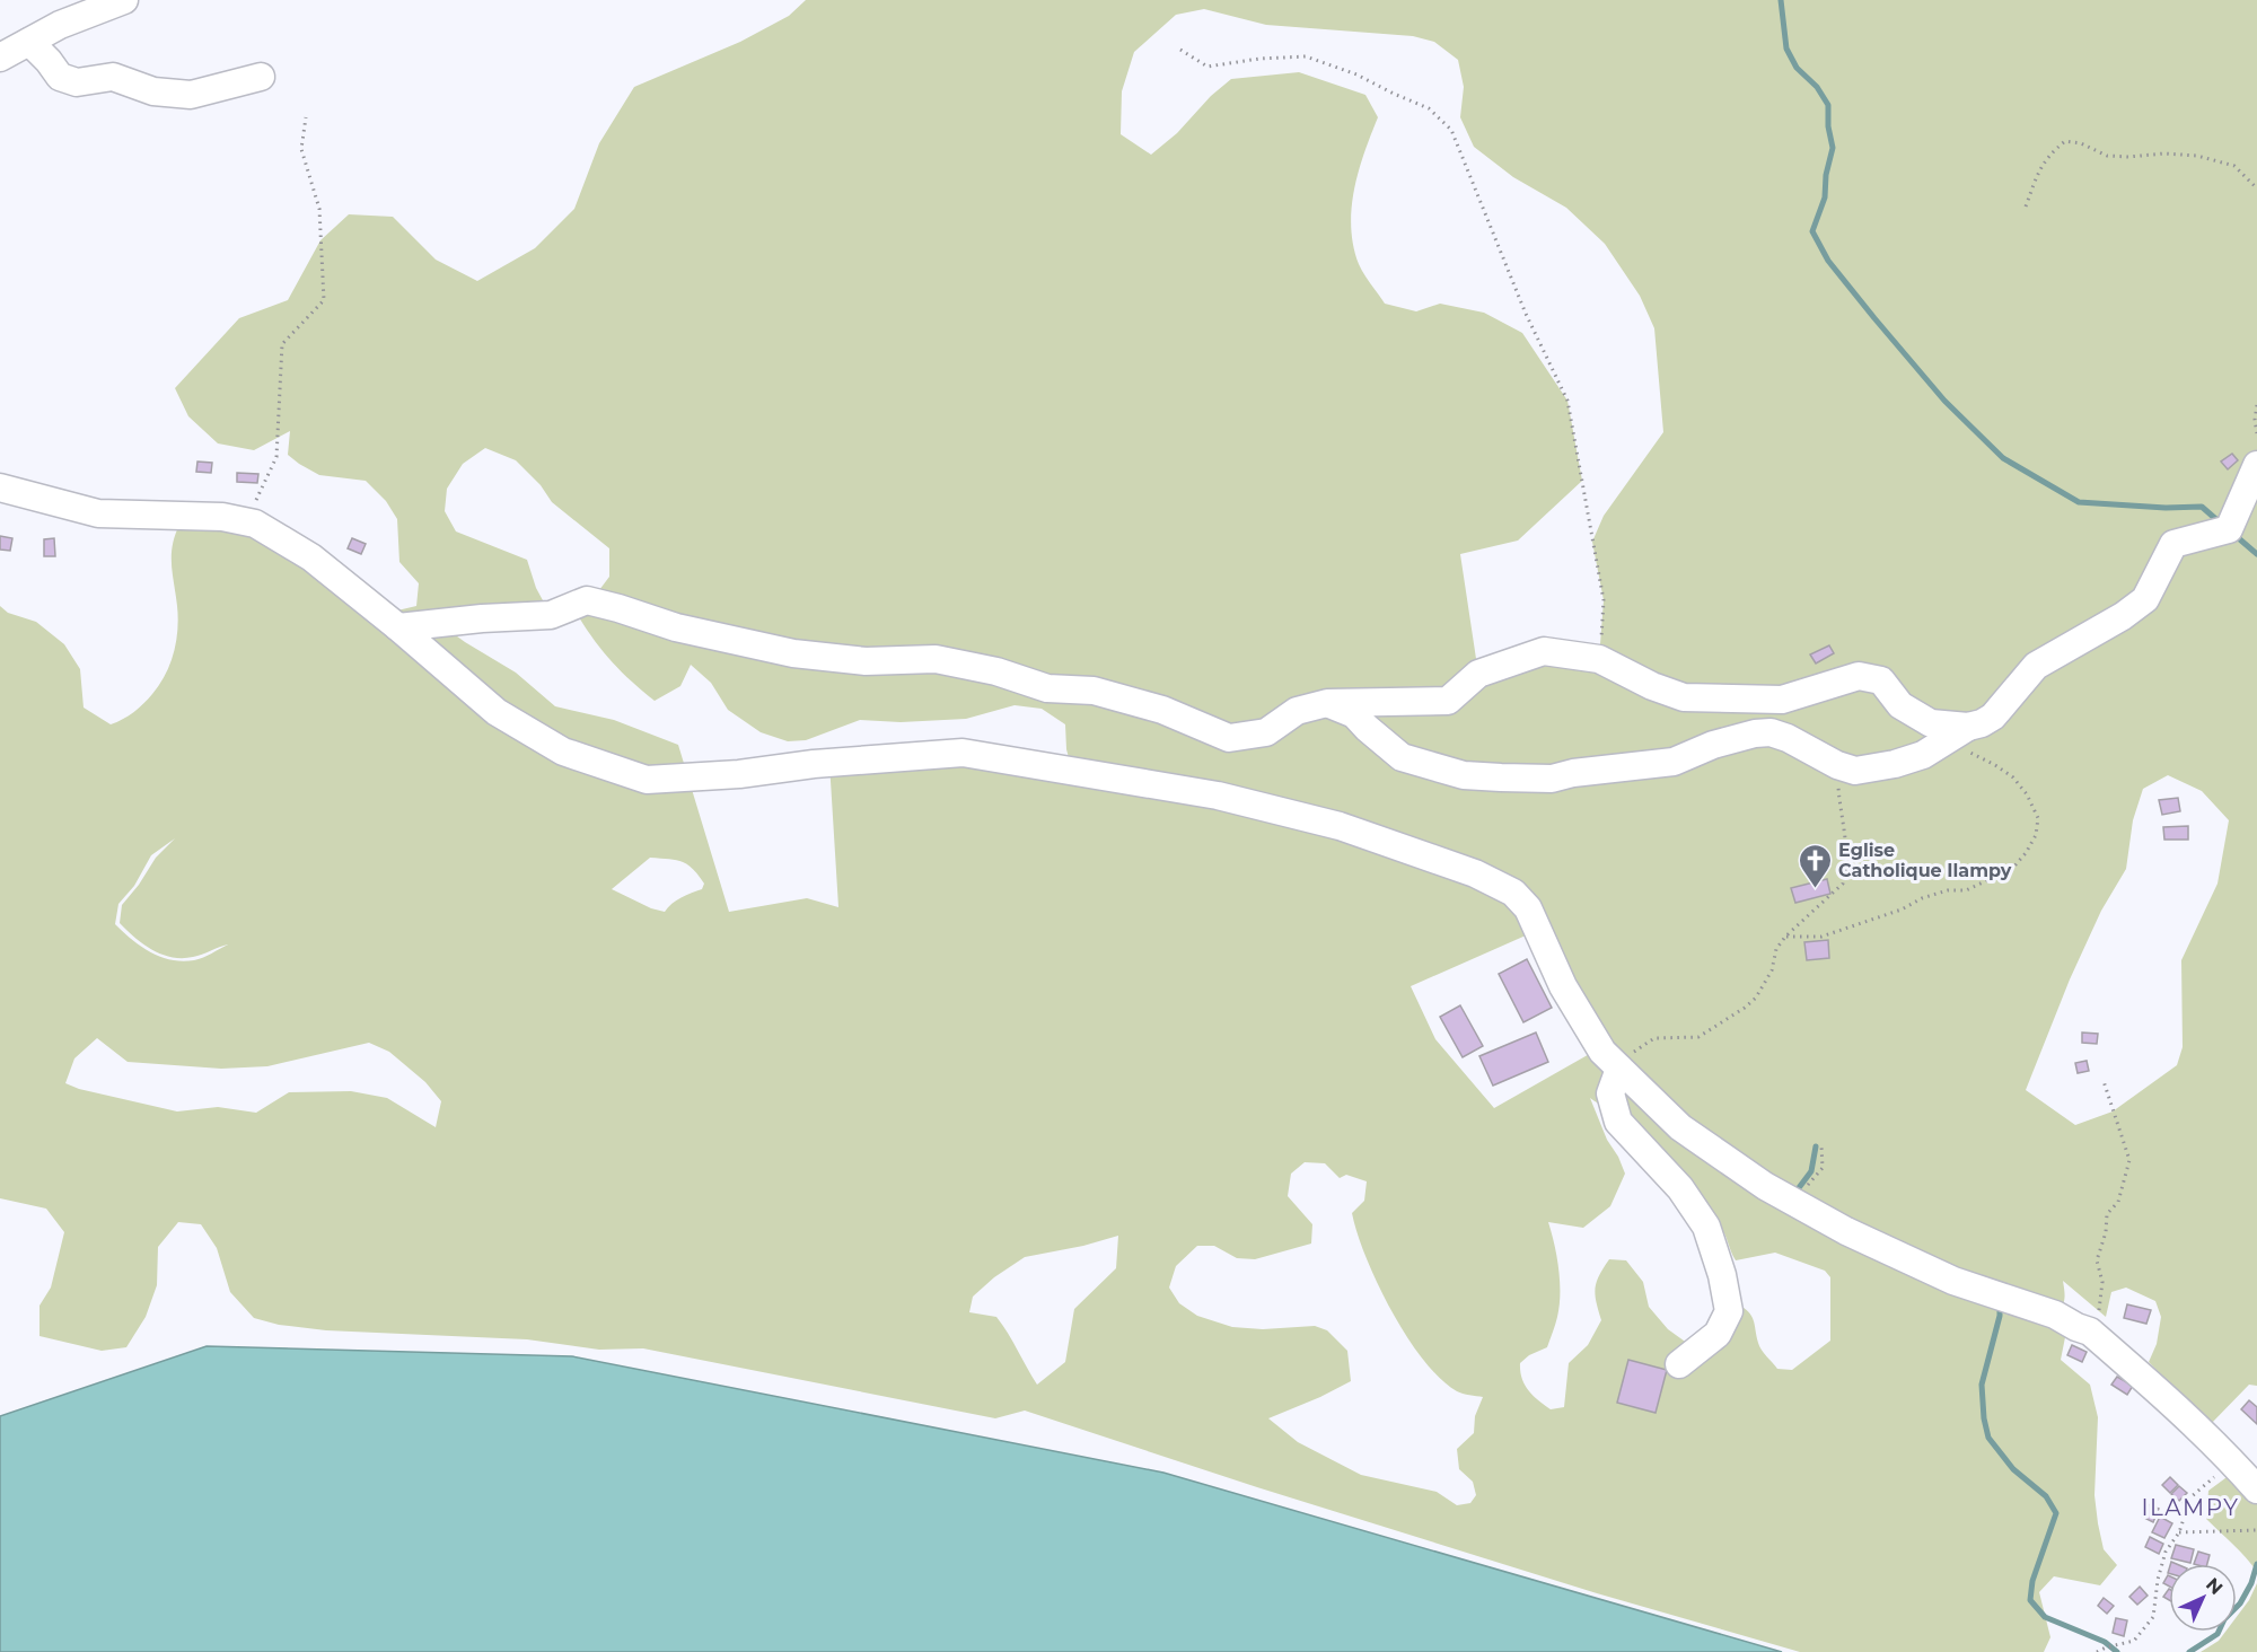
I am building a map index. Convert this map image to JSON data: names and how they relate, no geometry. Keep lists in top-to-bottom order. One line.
{"districts":["ILAMPY"],"places":{"church":["Eglise Catholique Ilampy"]},"north":"top right"}
